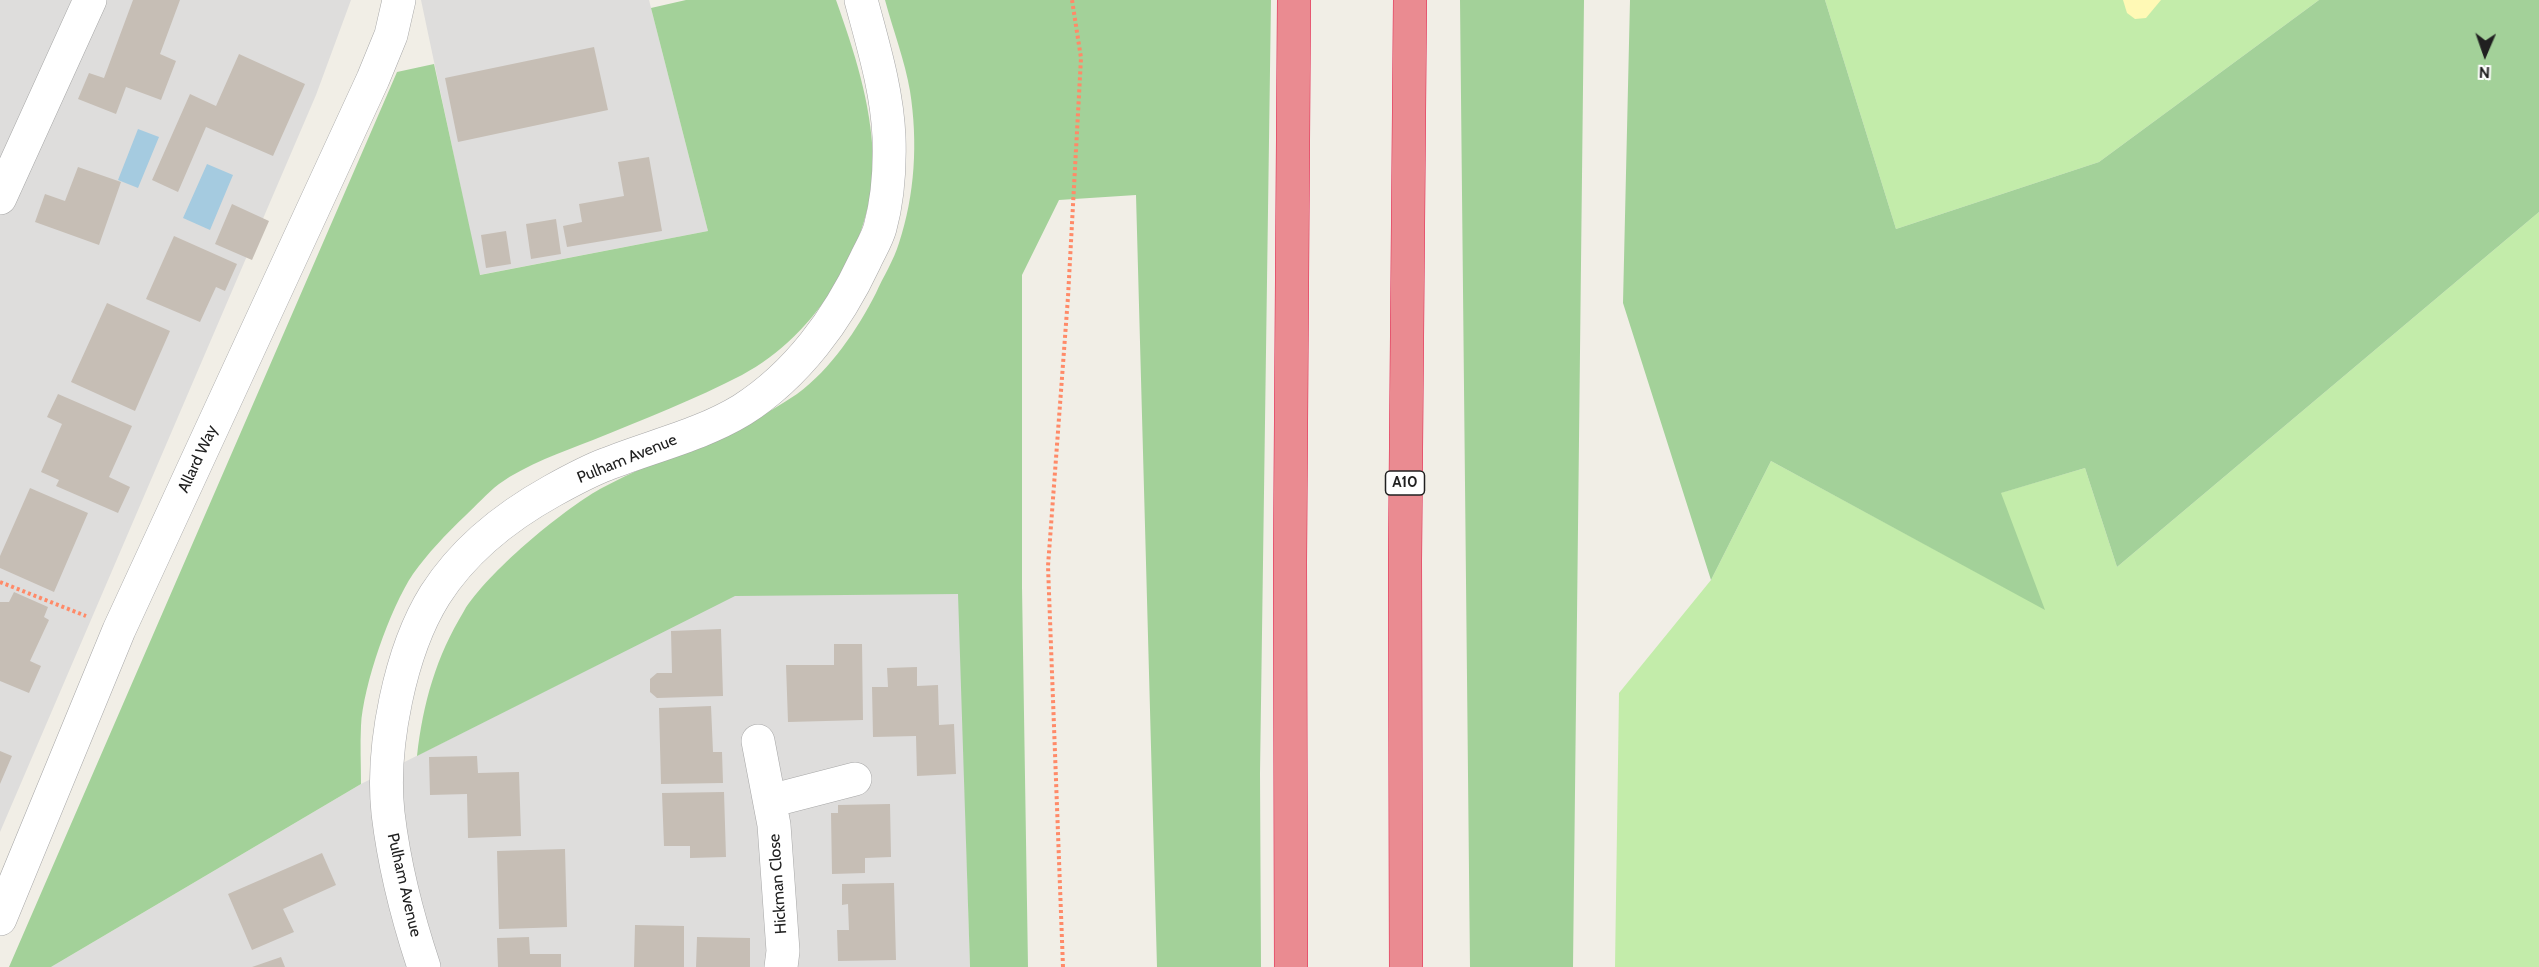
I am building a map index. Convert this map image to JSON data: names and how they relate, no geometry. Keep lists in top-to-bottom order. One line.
{"streets":{"highway":["A10"],"street":["Allard Way","Pulham Avenue","Hickman Close"]},"north":"bottom"}
